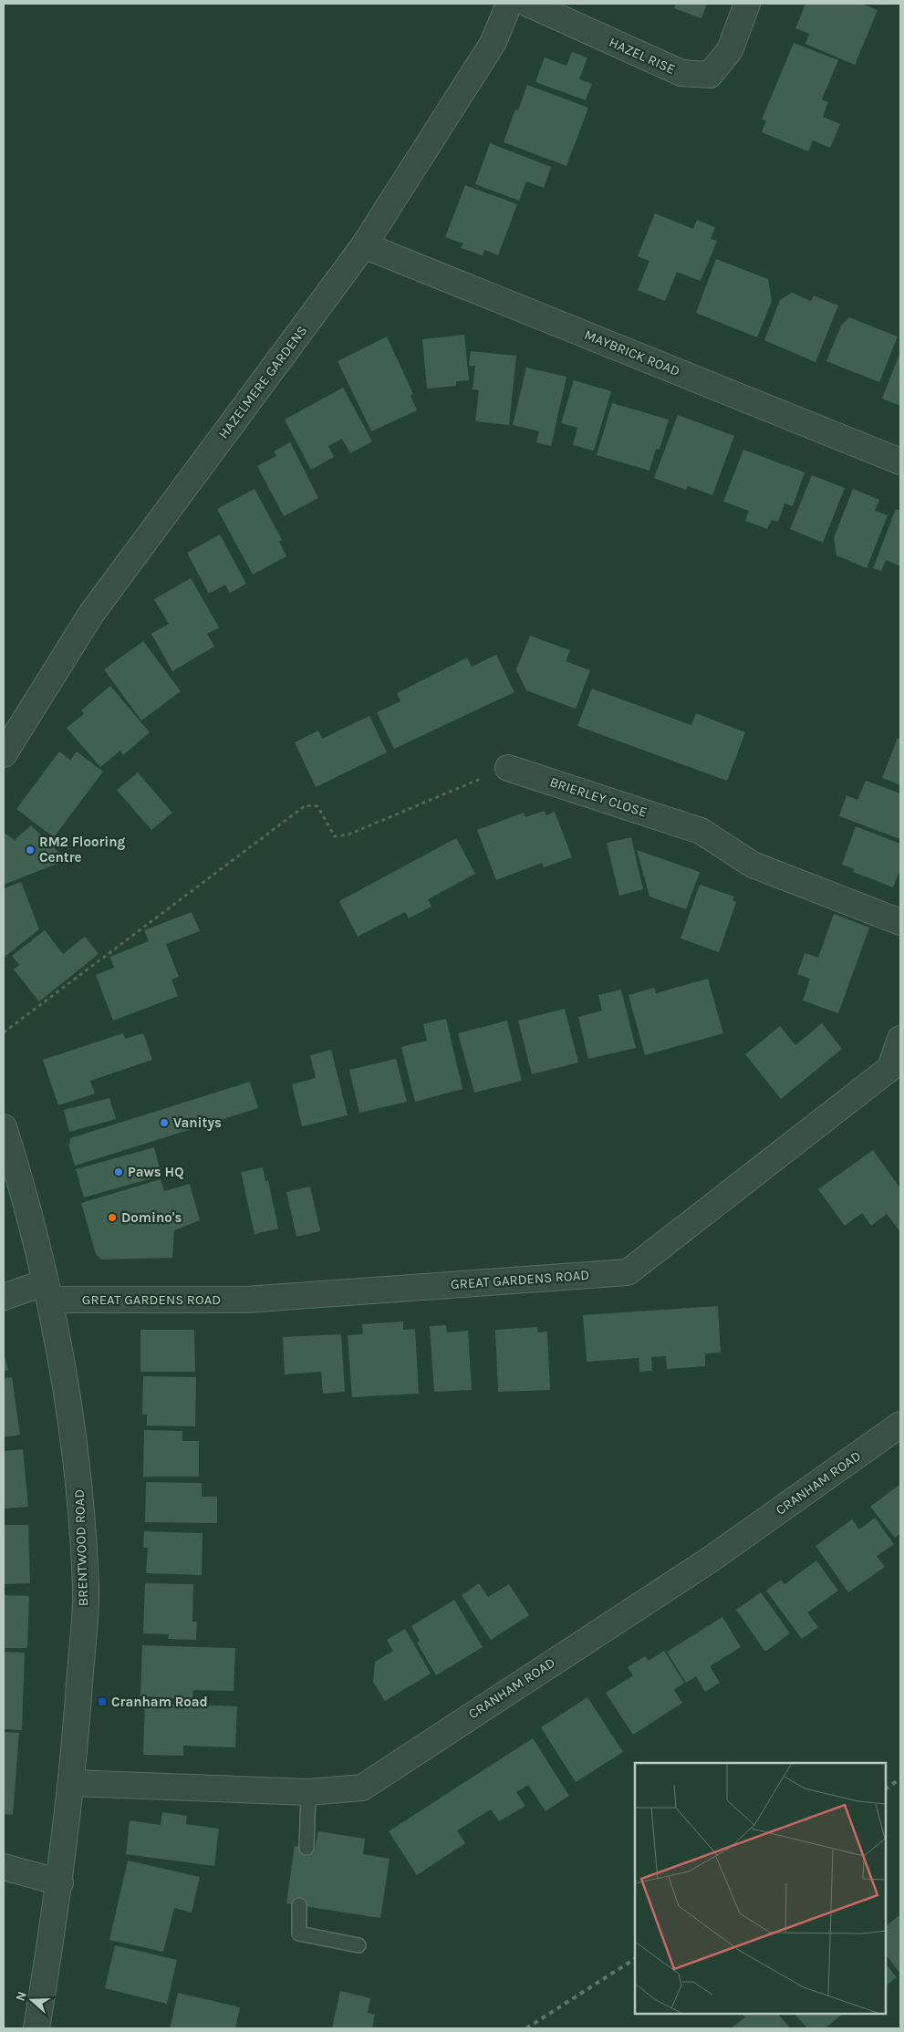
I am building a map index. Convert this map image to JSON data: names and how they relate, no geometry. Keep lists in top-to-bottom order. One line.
{"streets":{"street":["HAZEL RISE","MAYBRICK ROAD","HAZELMERE GARDENS","BRIERLEY CLOSE","GREAT GARDENS ROAD","CRANHAM ROAD","BRENTWOOD ROAD"]},"crossings":[["MAYBRICK ROAD","HAZELMERE GARDENS"],["GREAT GARDENS ROAD","BRENTWOOD ROAD"],["CRANHAM ROAD","BRENTWOOD ROAD"]],"places":{"other":["RM2 Flooring Centre","Vanitys","Paws HQ","Domino's"],"transit":["Cranham Road"]},"north":"left"}
